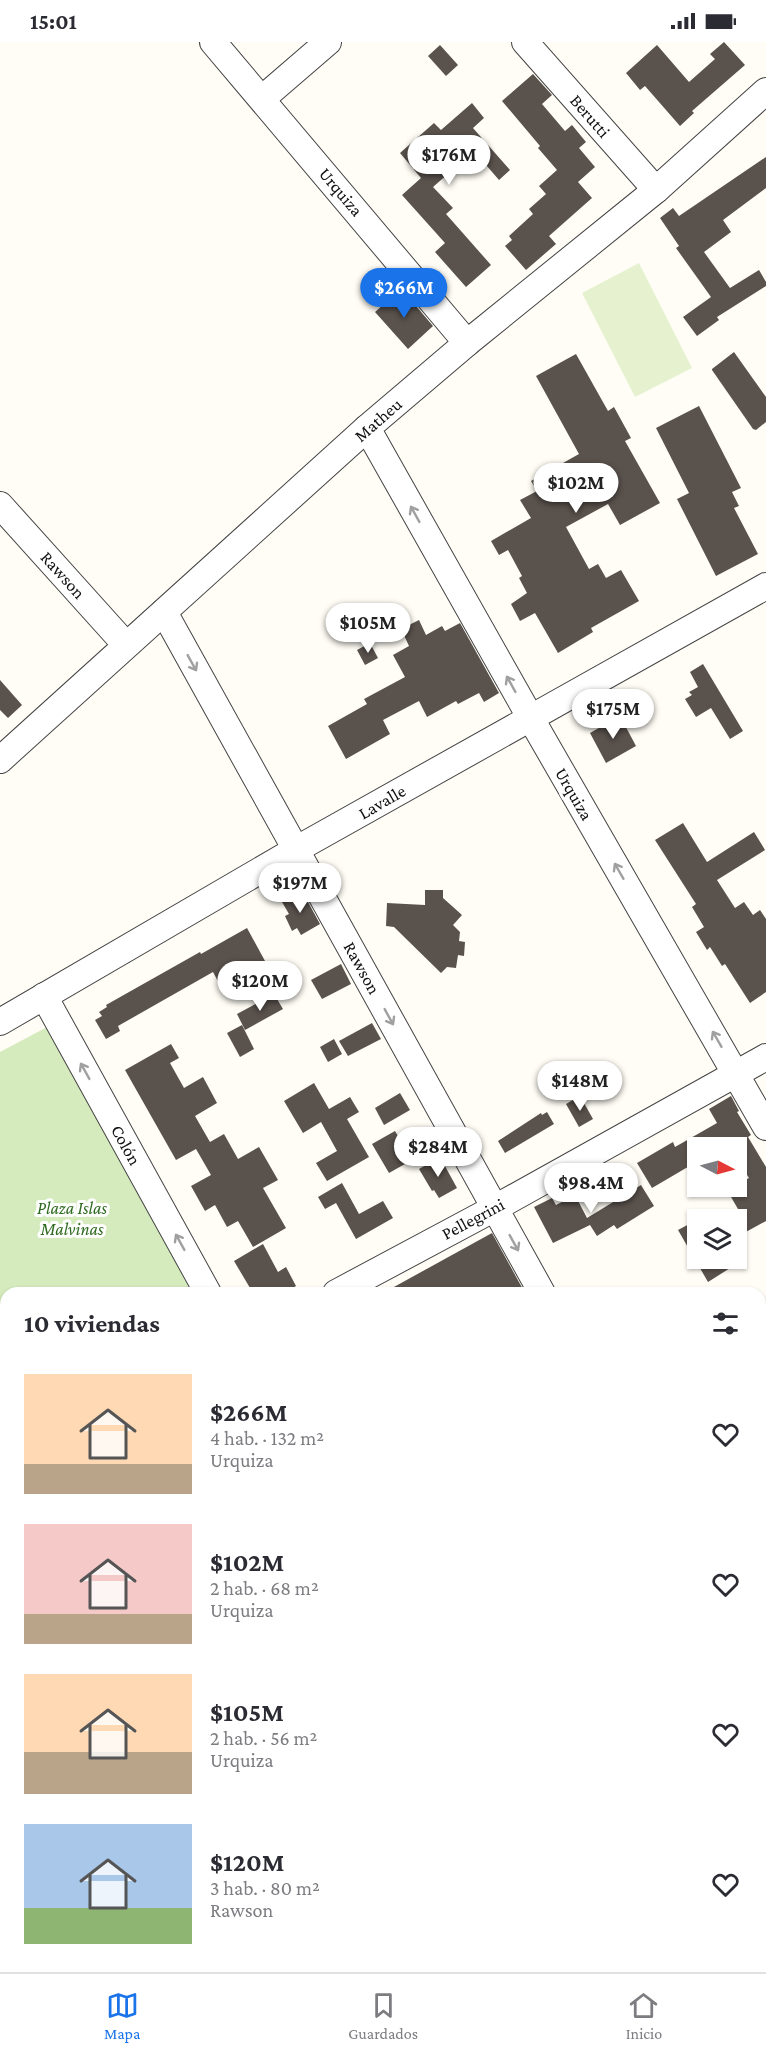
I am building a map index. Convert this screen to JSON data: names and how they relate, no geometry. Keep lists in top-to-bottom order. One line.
{"streets":{"street":["Berutti","Urquiza","Matheu","Rawson","Lavalle","Colón","Pellegrini"]},"crossings":[["Berutti","Matheu"],["Urquiza","Matheu"],["Urquiza","Lavalle"],["Urquiza","Pellegrini"],["Matheu","Rawson"],["Rawson","Lavalle"],["Rawson","Pellegrini"],["Lavalle","Colón"]],"one_way":["Urquiza","Rawson","Colón"],"parks":["Plaza Islas Malvinas"],"north":"right","page":{"status":"15:01","price":["$176M","$266M","$102M","$105M","$175M","$197M","$120M","$148M","$284M","$98.4M"],"heading":"10 viviendas","list":[{"name":"$266M","note":"4 hab. · 132 m² · Urquiza"},{"name":"$102M","note":"2 hab. · 68 m² · Urquiza"},{"name":"$105M","note":"2 hab. · 56 m² · Urquiza"},{"name":"$120M","note":"3 hab. · 80 m² · Rawson"}],"tabs":["Mapa","Guardados","Inicio"]}}
